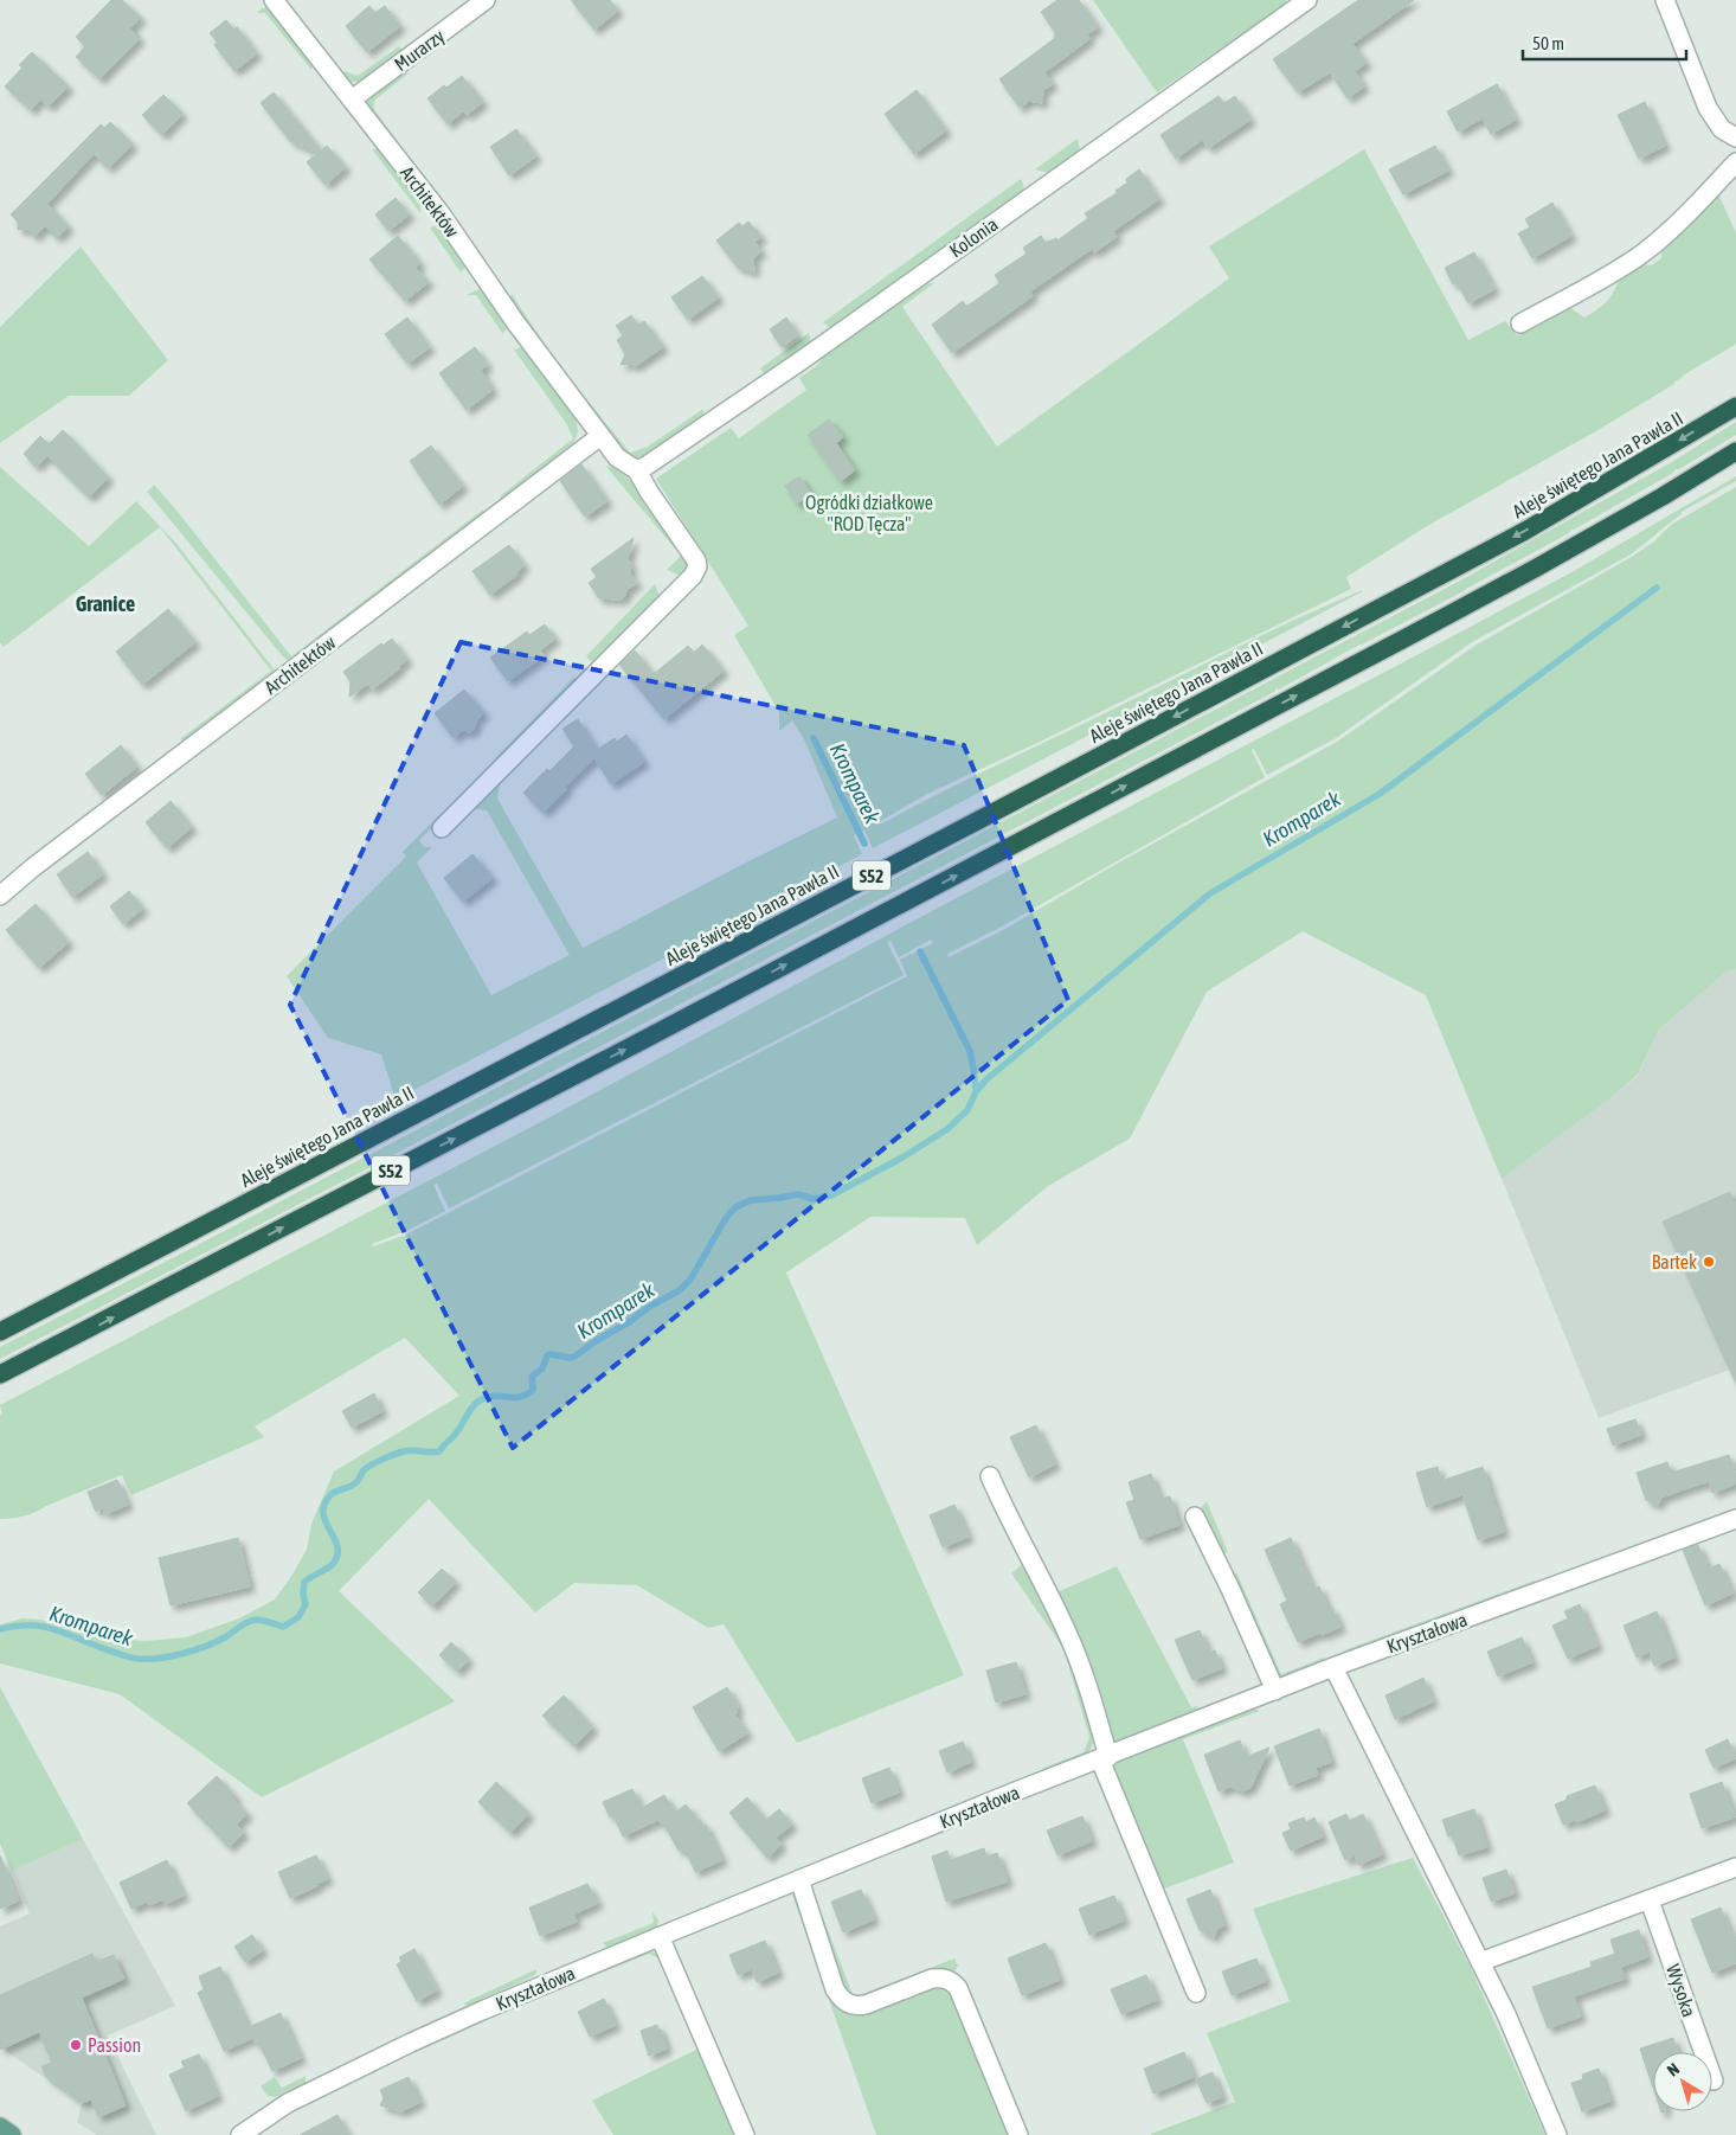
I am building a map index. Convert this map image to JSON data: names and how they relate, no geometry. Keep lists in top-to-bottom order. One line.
{"streets":{"highway":["Aleje świętego Jana Pawła II","S52"],"street":["Murarzy","Architektów","Kolonia","Kryształowa","Wysoka"]},"crossings":[["Murarzy","Architektów"],["Architektów","Kolonia"]],"districts":["Granice"],"water":["Kromparek"],"parks":["Ogródki działkowe \"ROD Tęcza\""],"places":["Bartek","Passion"],"scale_bar":"50 m","north":"top left"}
